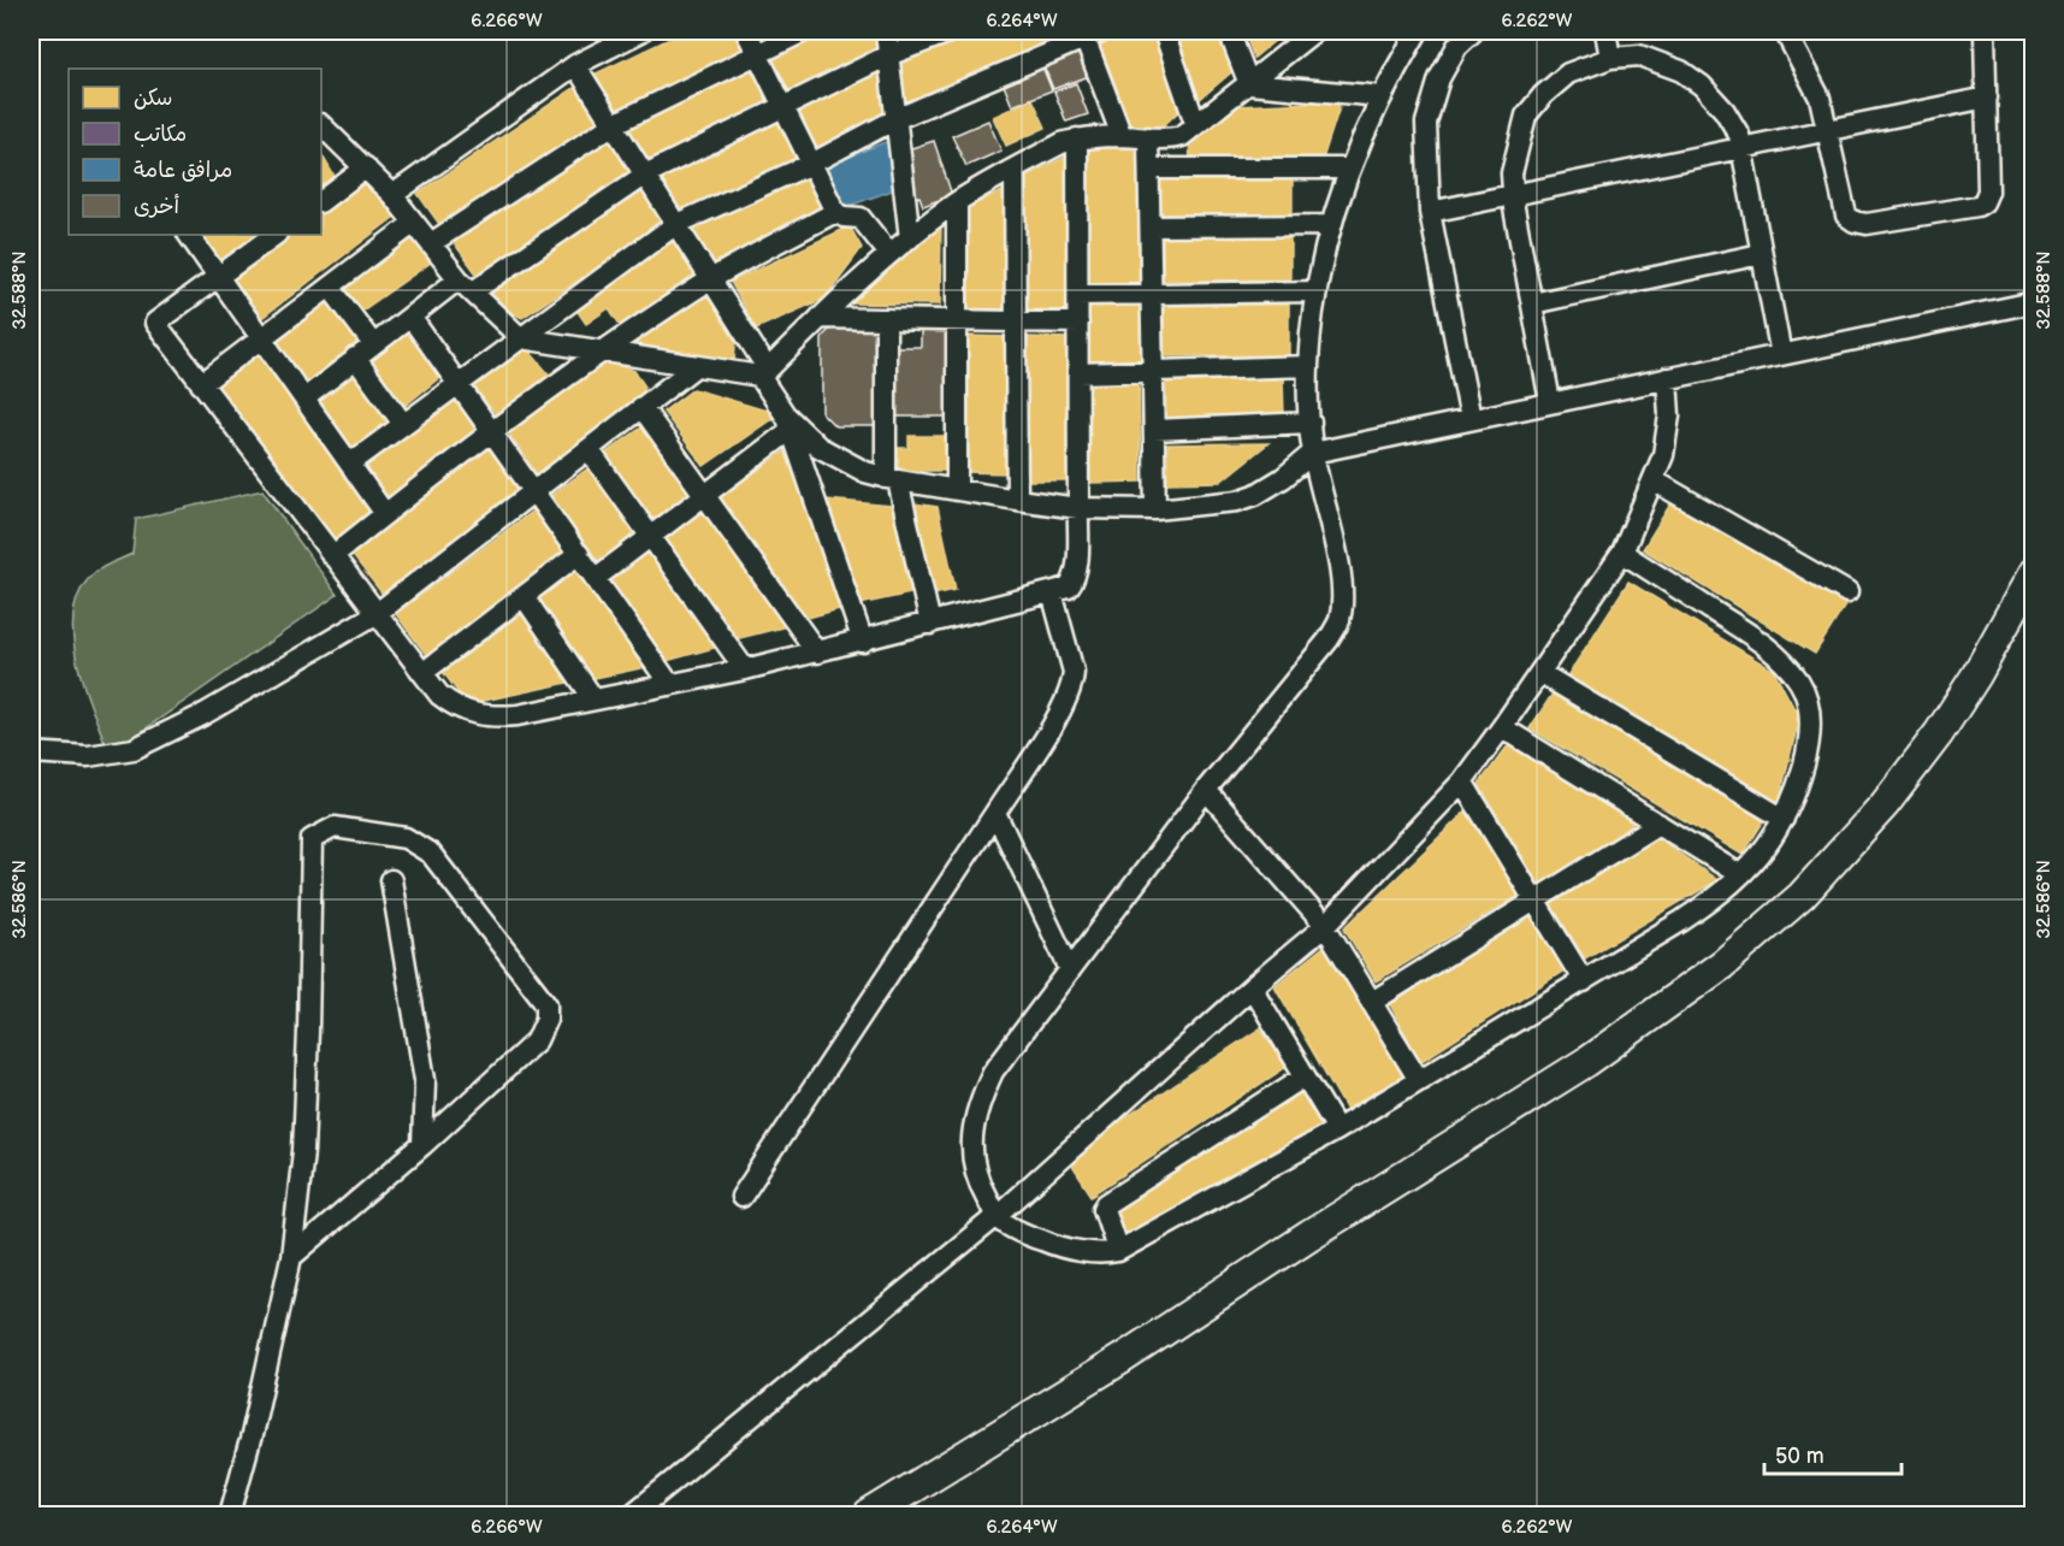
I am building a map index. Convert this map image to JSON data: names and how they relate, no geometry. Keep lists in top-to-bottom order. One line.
{"legend":["سكن","مكاتب","مرافق عامة","أخرى"],"scale_bar":"50 m","coordinates":["6.266°W","6.264°W","6.262°W","32.588°N","32.586°N"]}
